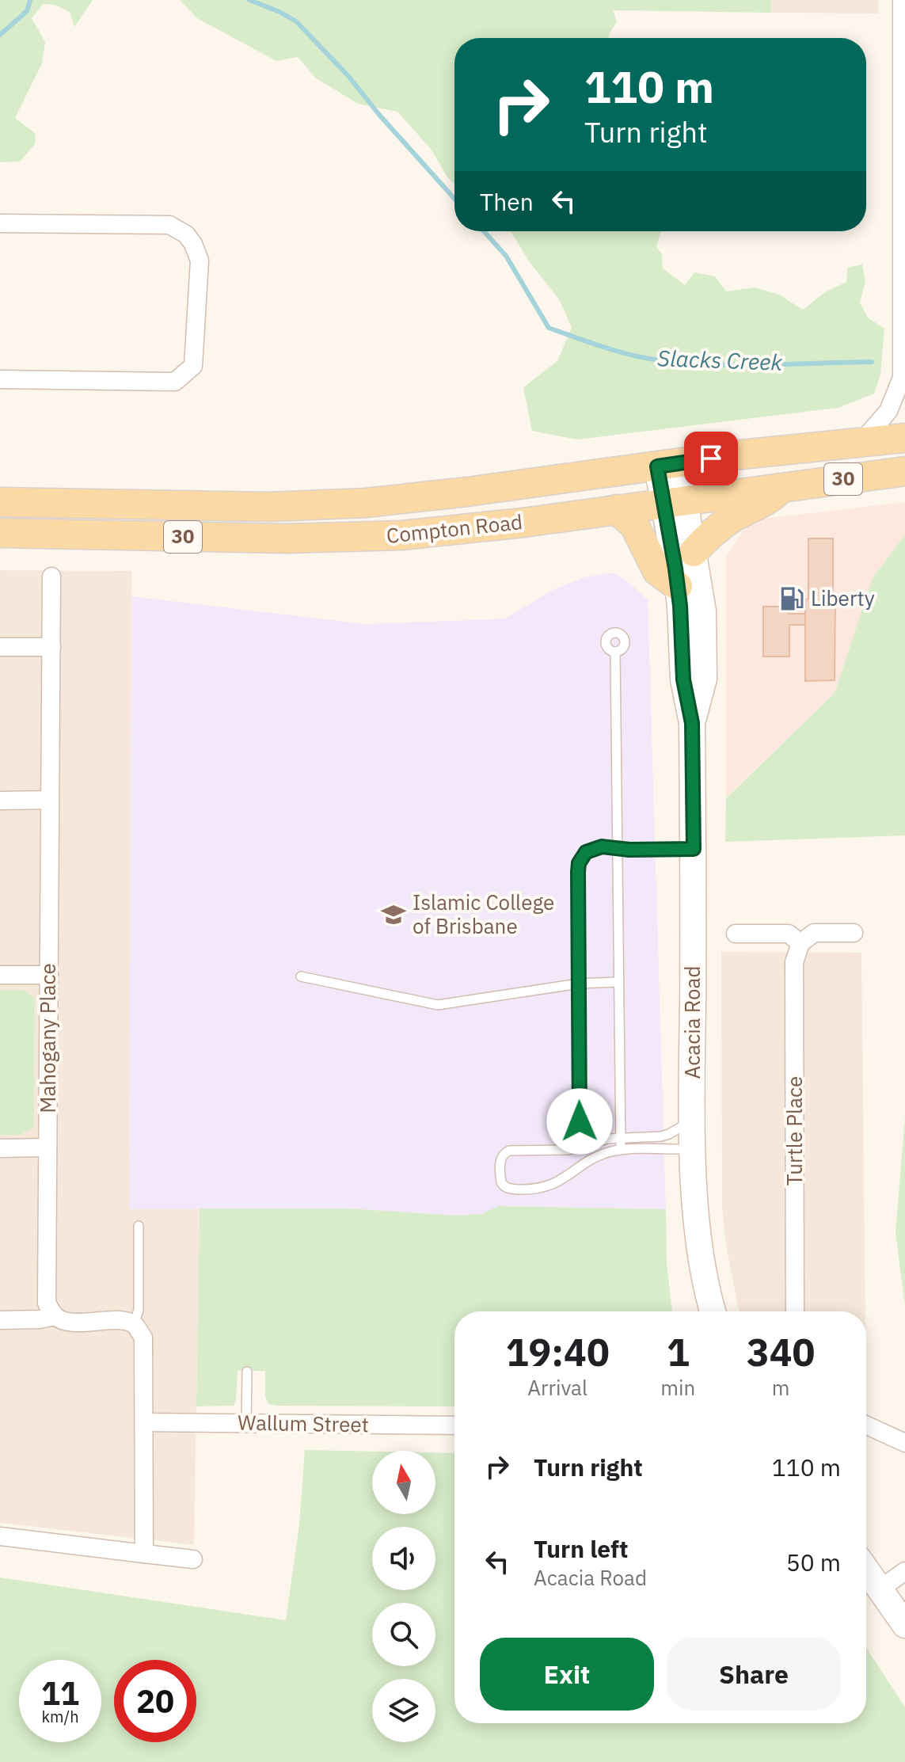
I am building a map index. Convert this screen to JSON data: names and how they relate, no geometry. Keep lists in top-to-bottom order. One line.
{"streets":{"main road":["30","Compton Road"],"street":["Acacia Road","Mahogany Place","Turtle Place","Wallum Street"]},"crossings":[["Compton Road","Acacia Road"]],"water":["Slacks Creek"],"places":{"fuel station":["Liberty"],"school or university":["Islamic College of Brisbane"]},"north":"top","page":{"turn":["110 m","Turn right"],"then":"Then","eta":["19:40","Arrival","1","min","340","m"],"list":[{"name":"Turn right","value":"110 m"},{"name":"Turn left","note":"Acacia Road","value":"50 m"}],"buttons":["Exit","Share"],"speed":"11 km/h","limit":"20"}}
